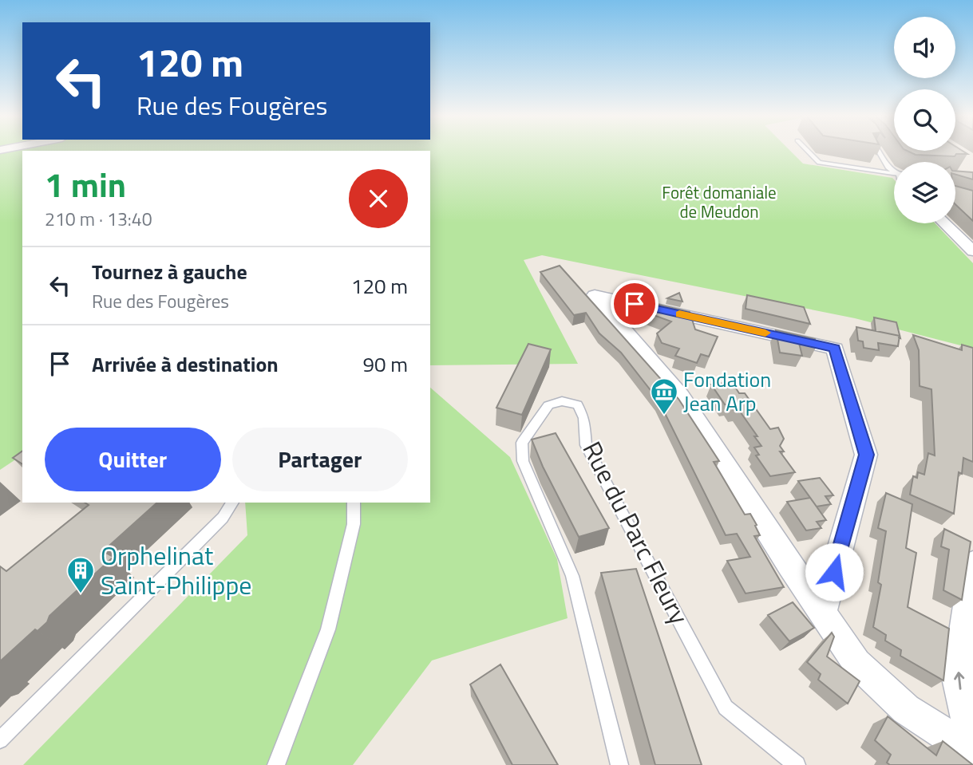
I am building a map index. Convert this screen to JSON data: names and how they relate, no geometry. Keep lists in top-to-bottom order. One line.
{"streets":{"lane":["Rue du Parc Fleury"]},"parks":["Forêt domaniale de Meudon"],"places":{"museum":["Fondation Jean Arp"],"building":["Orphelinat Saint-Philippe"]},"page":{"turn":["120 m","Rue des Fougères"],"heading":["1 min","210 m · 13:40"],"list":[{"name":"Tournez à gauche","note":"Rue des Fougères","value":"120 m"},{"name":"Arrivée à destination","value":"90 m"}],"buttons":["Quitter","Partager"]}}
